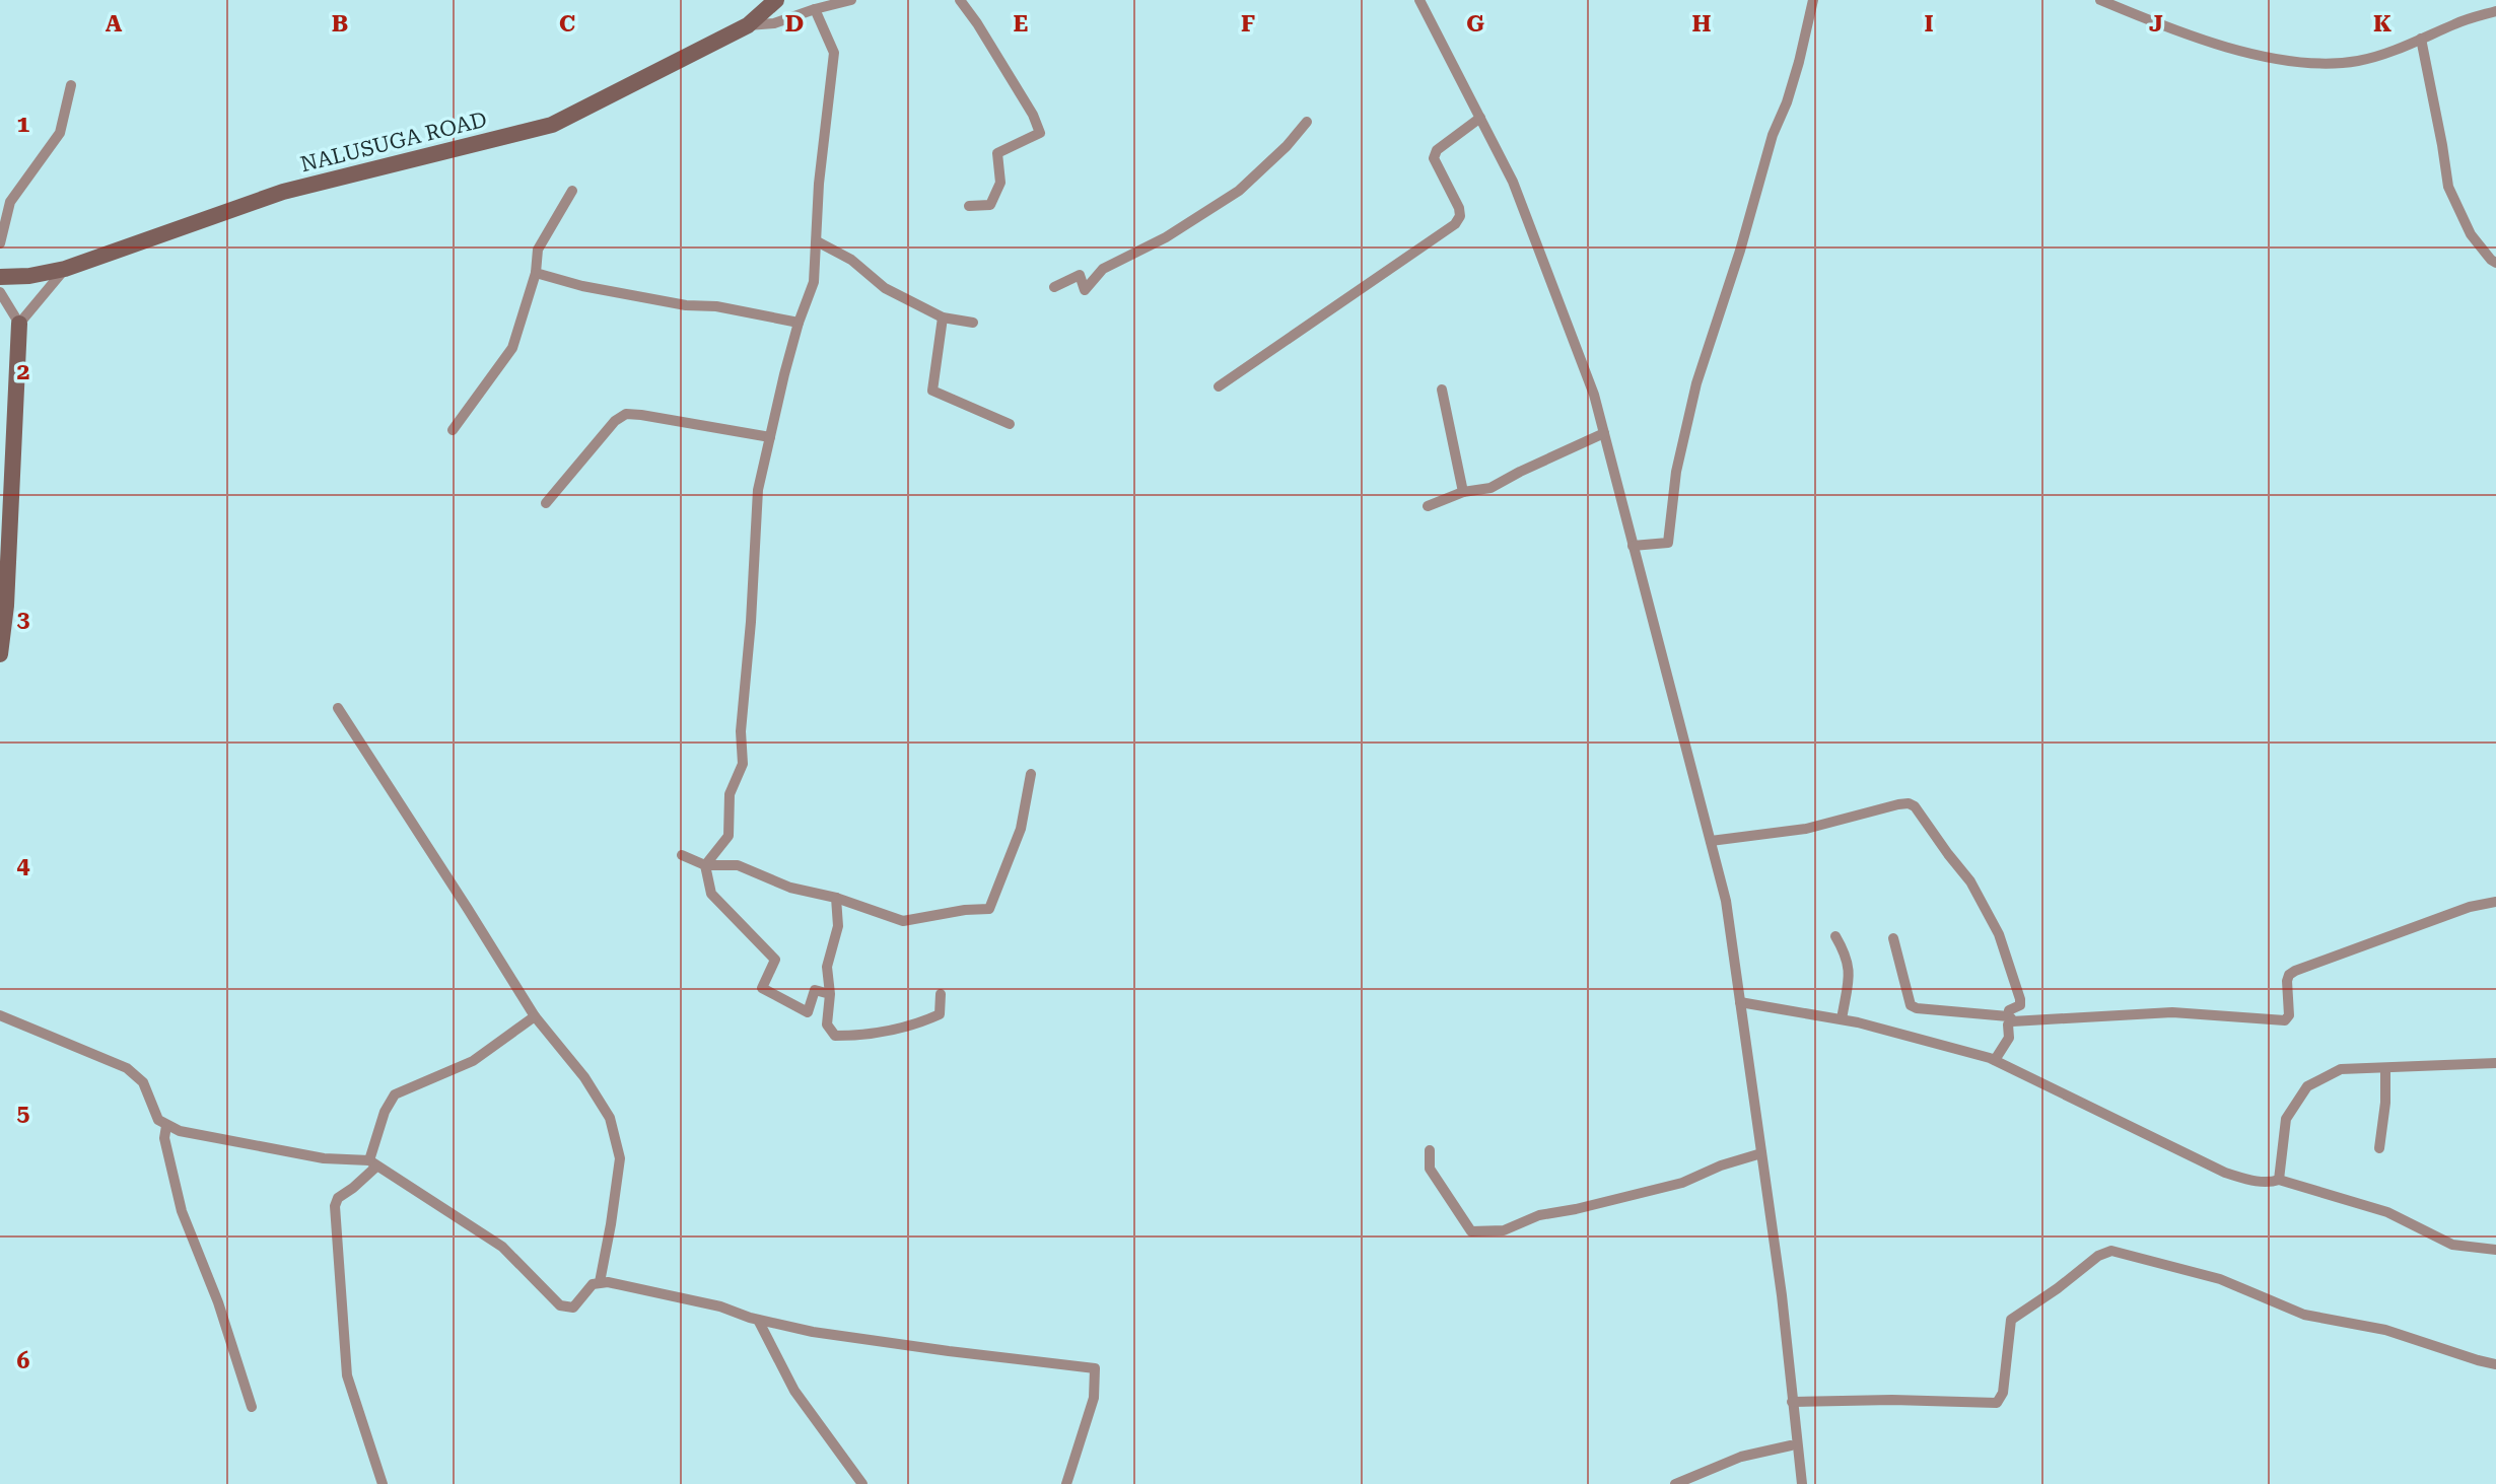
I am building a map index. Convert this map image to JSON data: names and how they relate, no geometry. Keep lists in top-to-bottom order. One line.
{"streets":{"street":["NALUSUGA ROAD"]},"grid":{"columns":["A","B","C","D","E","F","G","H","I","J","K"],"rows":["1","2","3","4","5","6"]}}
